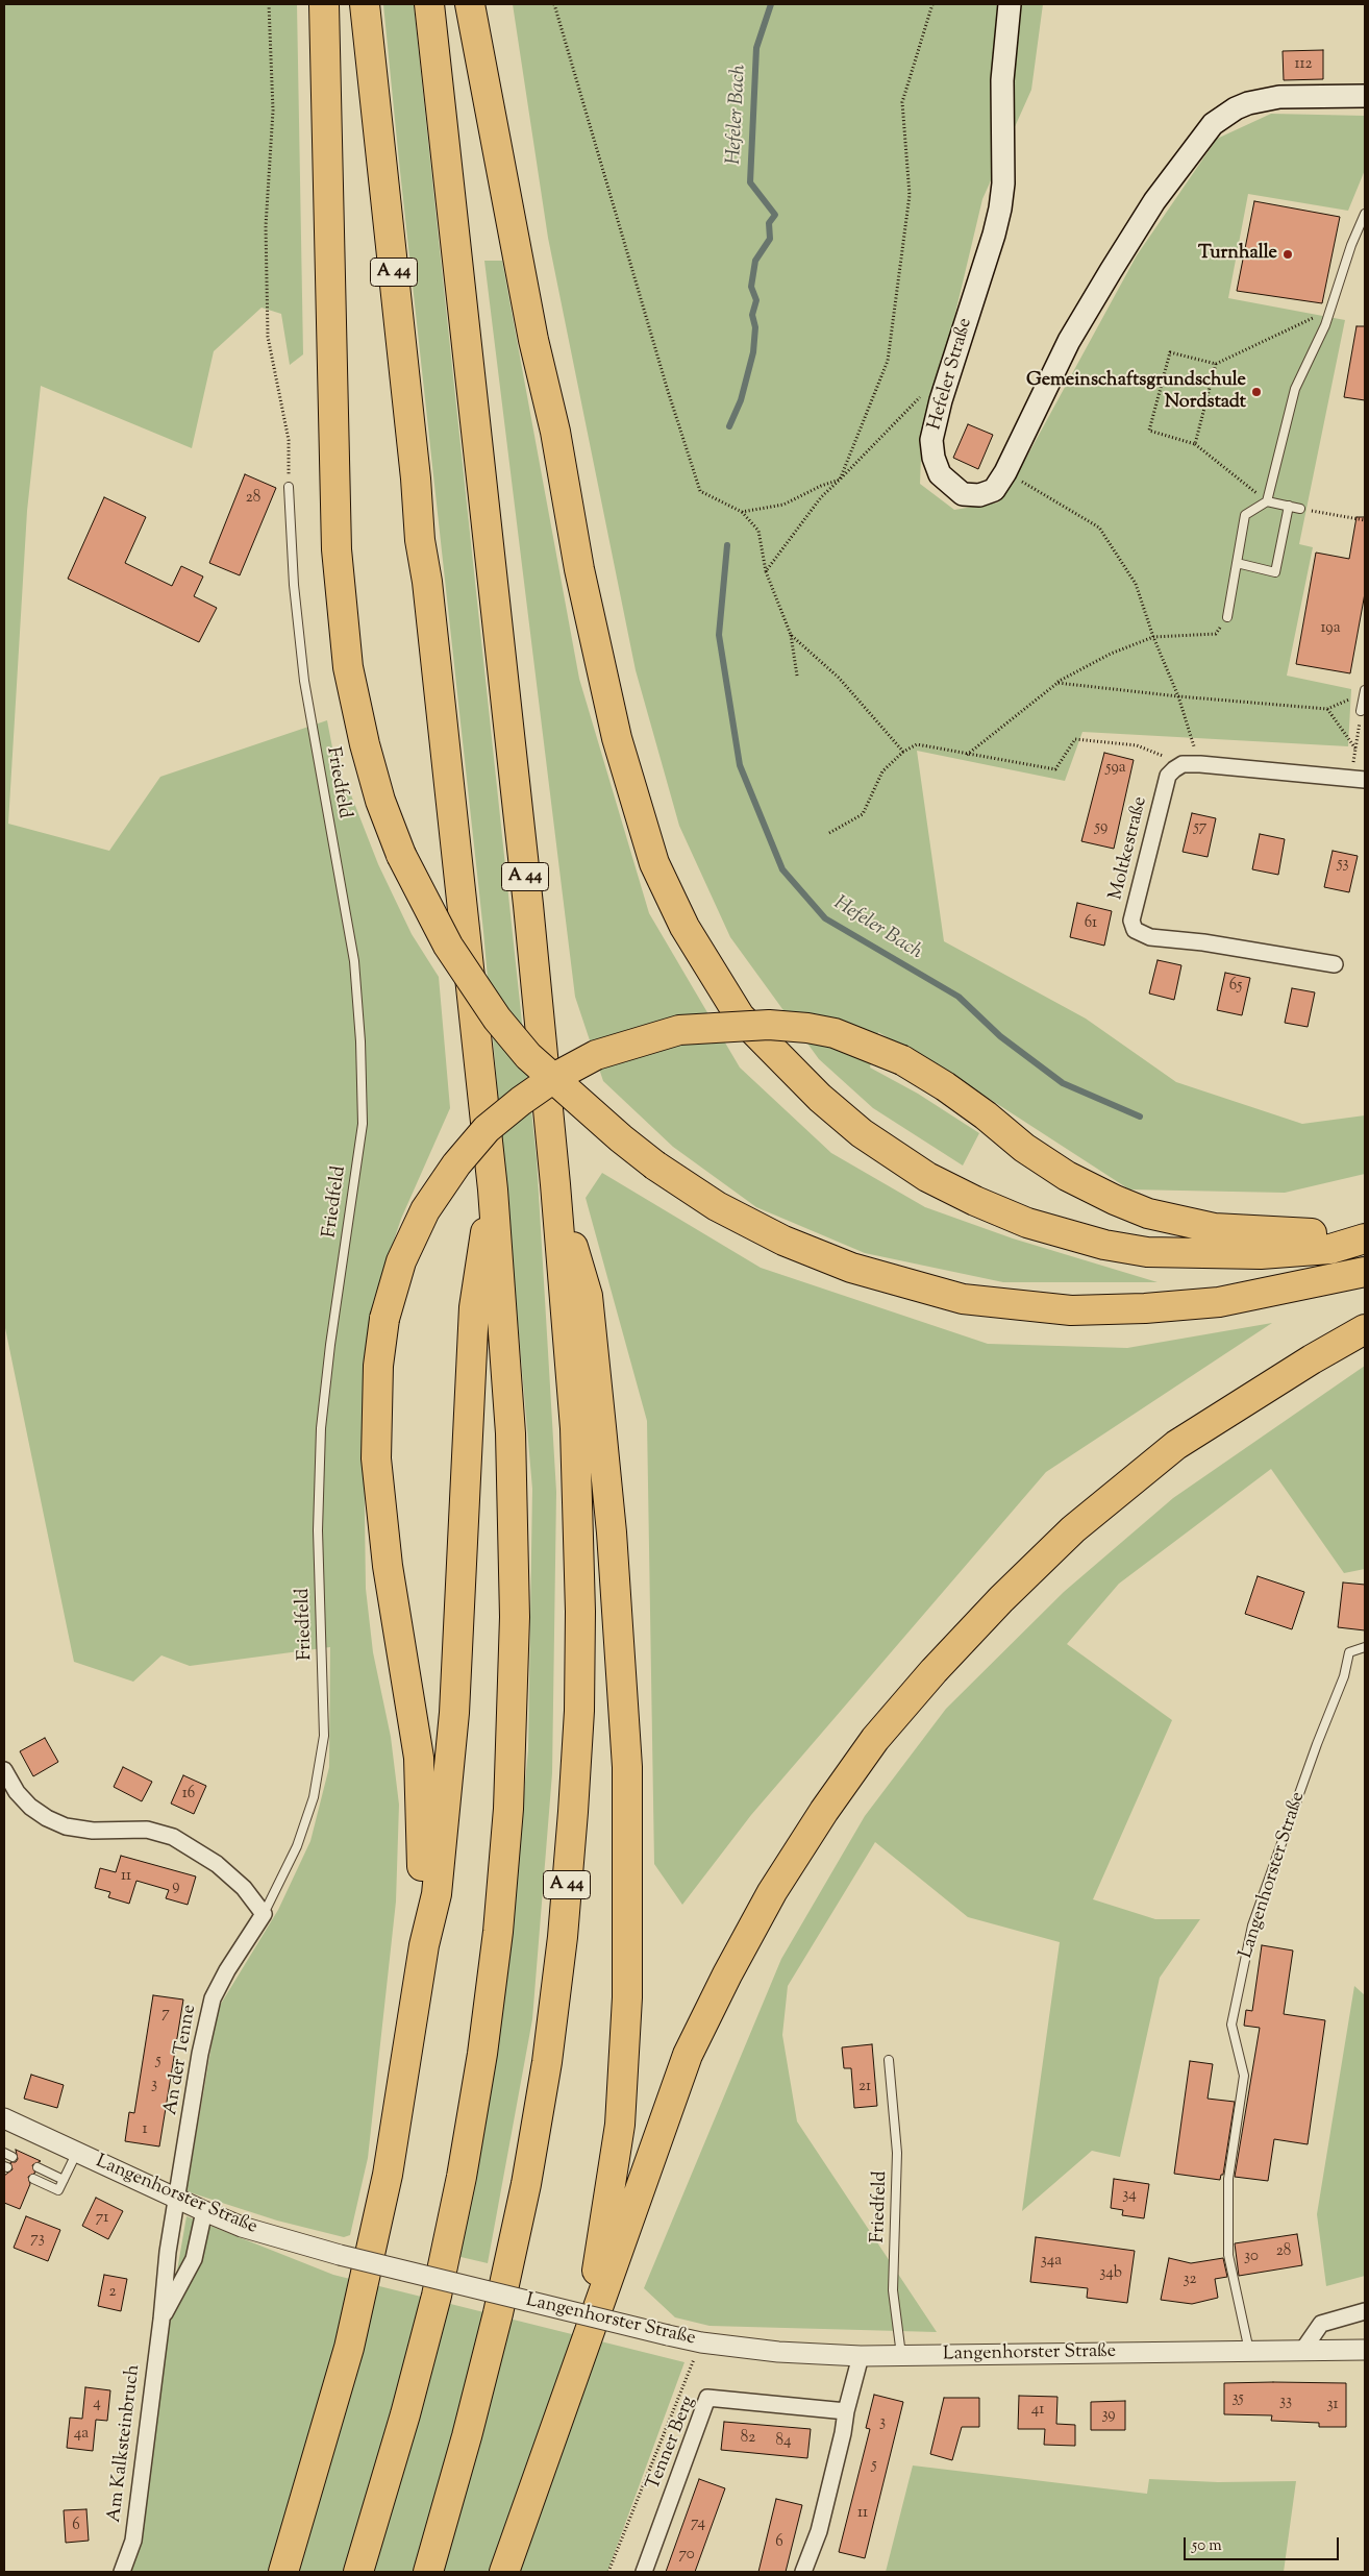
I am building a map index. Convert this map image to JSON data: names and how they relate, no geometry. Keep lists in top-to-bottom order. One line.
{"streets":{"highway":["A 44"],"main road":["Hefeler Straße"],"street":["Moltkestraße","Langenhorster Straße","An der Tenne","Am Kalksteinbruch","Tenner Berg"],"lane":["Friedfeld"]},"crossings":[["Friedfeld","Langenhorster Straße"],["Friedfeld","An der Tenne"],["Langenhorster Straße","An der Tenne"],["Langenhorster Straße","Am Kalksteinbruch"],["An der Tenne","Am Kalksteinbruch"]],"water":["Hefeler Bach"],"places":["Turnhalle","Gemeinschaftsgrundschule Nordstadt"],"house_numbers":["112","28","19a","59a","59","57","53","61","65","16","11","9","7","5","3","21","1","34","71","73","28","30","34a","34b","32","2","35","33","4","31","41","39","3","4a","82","84","5","11","74","6","6","70"],"scale_bar":"50 m"}
